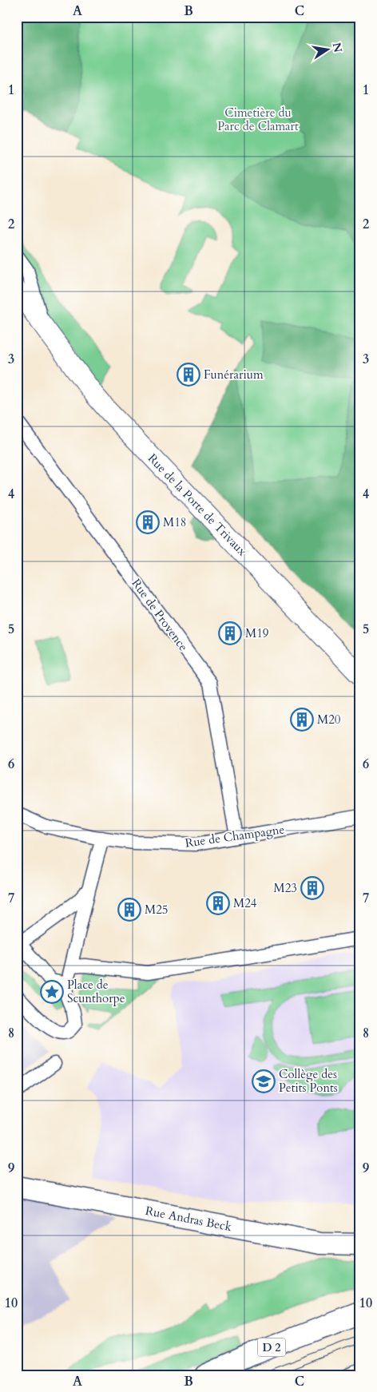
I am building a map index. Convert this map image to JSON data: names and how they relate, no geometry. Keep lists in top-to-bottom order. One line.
{"streets":{"main road":["Rue Andras Beck","D 2"],"street":["Rue de la Porte de Trivaux","Rue de Provence","Rue de Champagne"]},"crossings":[["Rue de Provence","Rue de Champagne"]],"parks":["Cimetière du Parc de Clamart"],"places":{"building":["Funérarium","M18","M19","M20","M23","M24","M25"],"place":["Place de Scunthorpe"],"school or university":["Collège des Petits Ponts"]},"north":"right","grid":{"columns":["A","B","C"],"rows":["1","2","3","4","5","6","7","8","9","10"]}}
